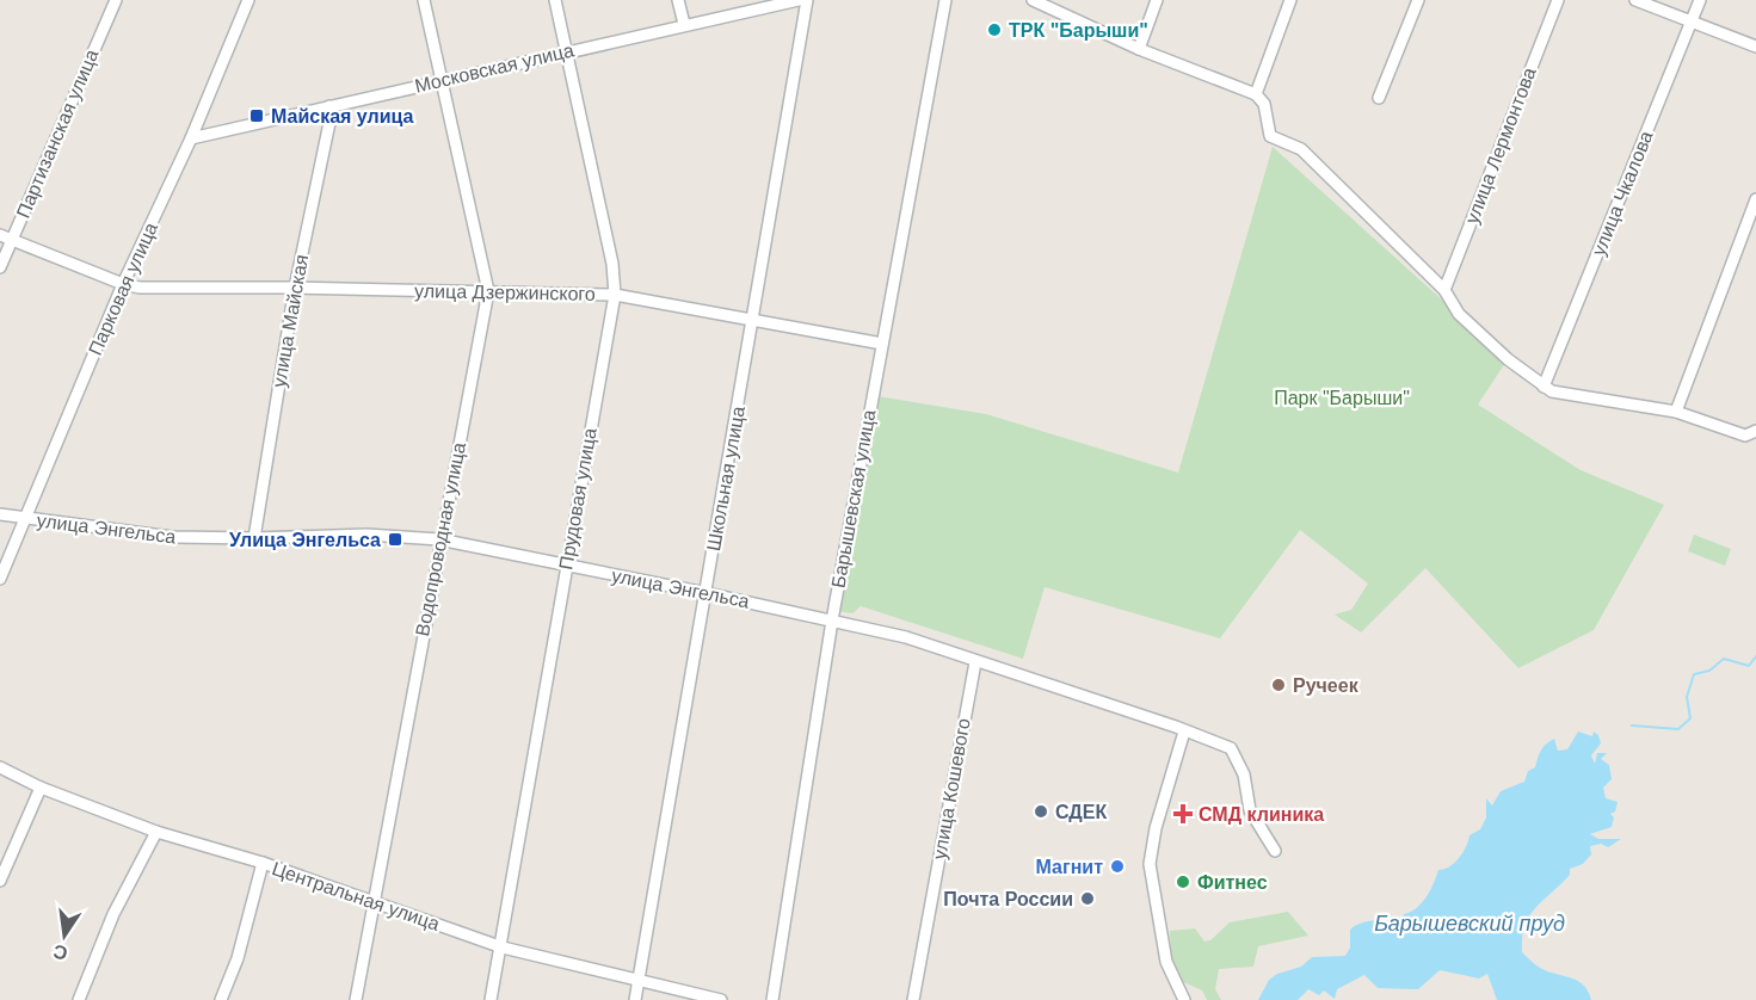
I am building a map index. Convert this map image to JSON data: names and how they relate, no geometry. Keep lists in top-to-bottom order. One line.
{"streets":{"street":["Московская улица","Партизанская улица","улица Лермонтова","улица Чкалова","Парковая улица","улица Дзержинского","улица Майская","Школьная улица","Прудовая улица","Барышевская улица","улица Энгельса","Водопроводная улица","улица Кошевого","Центральная улица"]},"crossings":[["Московская улица","Парковая улица"],["Московская улица","улица Майская"],["Московская улица","Прудовая улица"],["Московская улица","Водопроводная улица"],["Партизанская улица","улица Дзержинского"],["Парковая улица","улица Дзержинского"],["Парковая улица","улица Энгельса"],["улица Дзержинского","улица Майская"],["улица Дзержинского","Школьная улица"],["улица Дзержинского","Прудовая улица"],["улица Дзержинского","Барышевская улица"],["улица Дзержинского","Водопроводная улица"],["улица Майская","улица Энгельса"],["Школьная улица","улица Энгельса"],["Школьная улица","Центральная улица"],["Прудовая улица","улица Энгельса"],["Прудовая улица","Центральная улица"],["Барышевская улица","улица Энгельса"],["улица Энгельса","Водопроводная улица"],["улица Энгельса","улица Кошевого"],["Водопроводная улица","Центральная улица"]],"water":["Барышевский пруд"],"parks":["Парк \"Барыши\""],"places":{"other":["ТРК \"Барыши\"","Ручеек","СДЕК","Магнит","Фитнес","Почта России"],"transit":["Майская улица","Улица Энгельса"],"health":["СМД клиника"]},"north":"bottom"}
